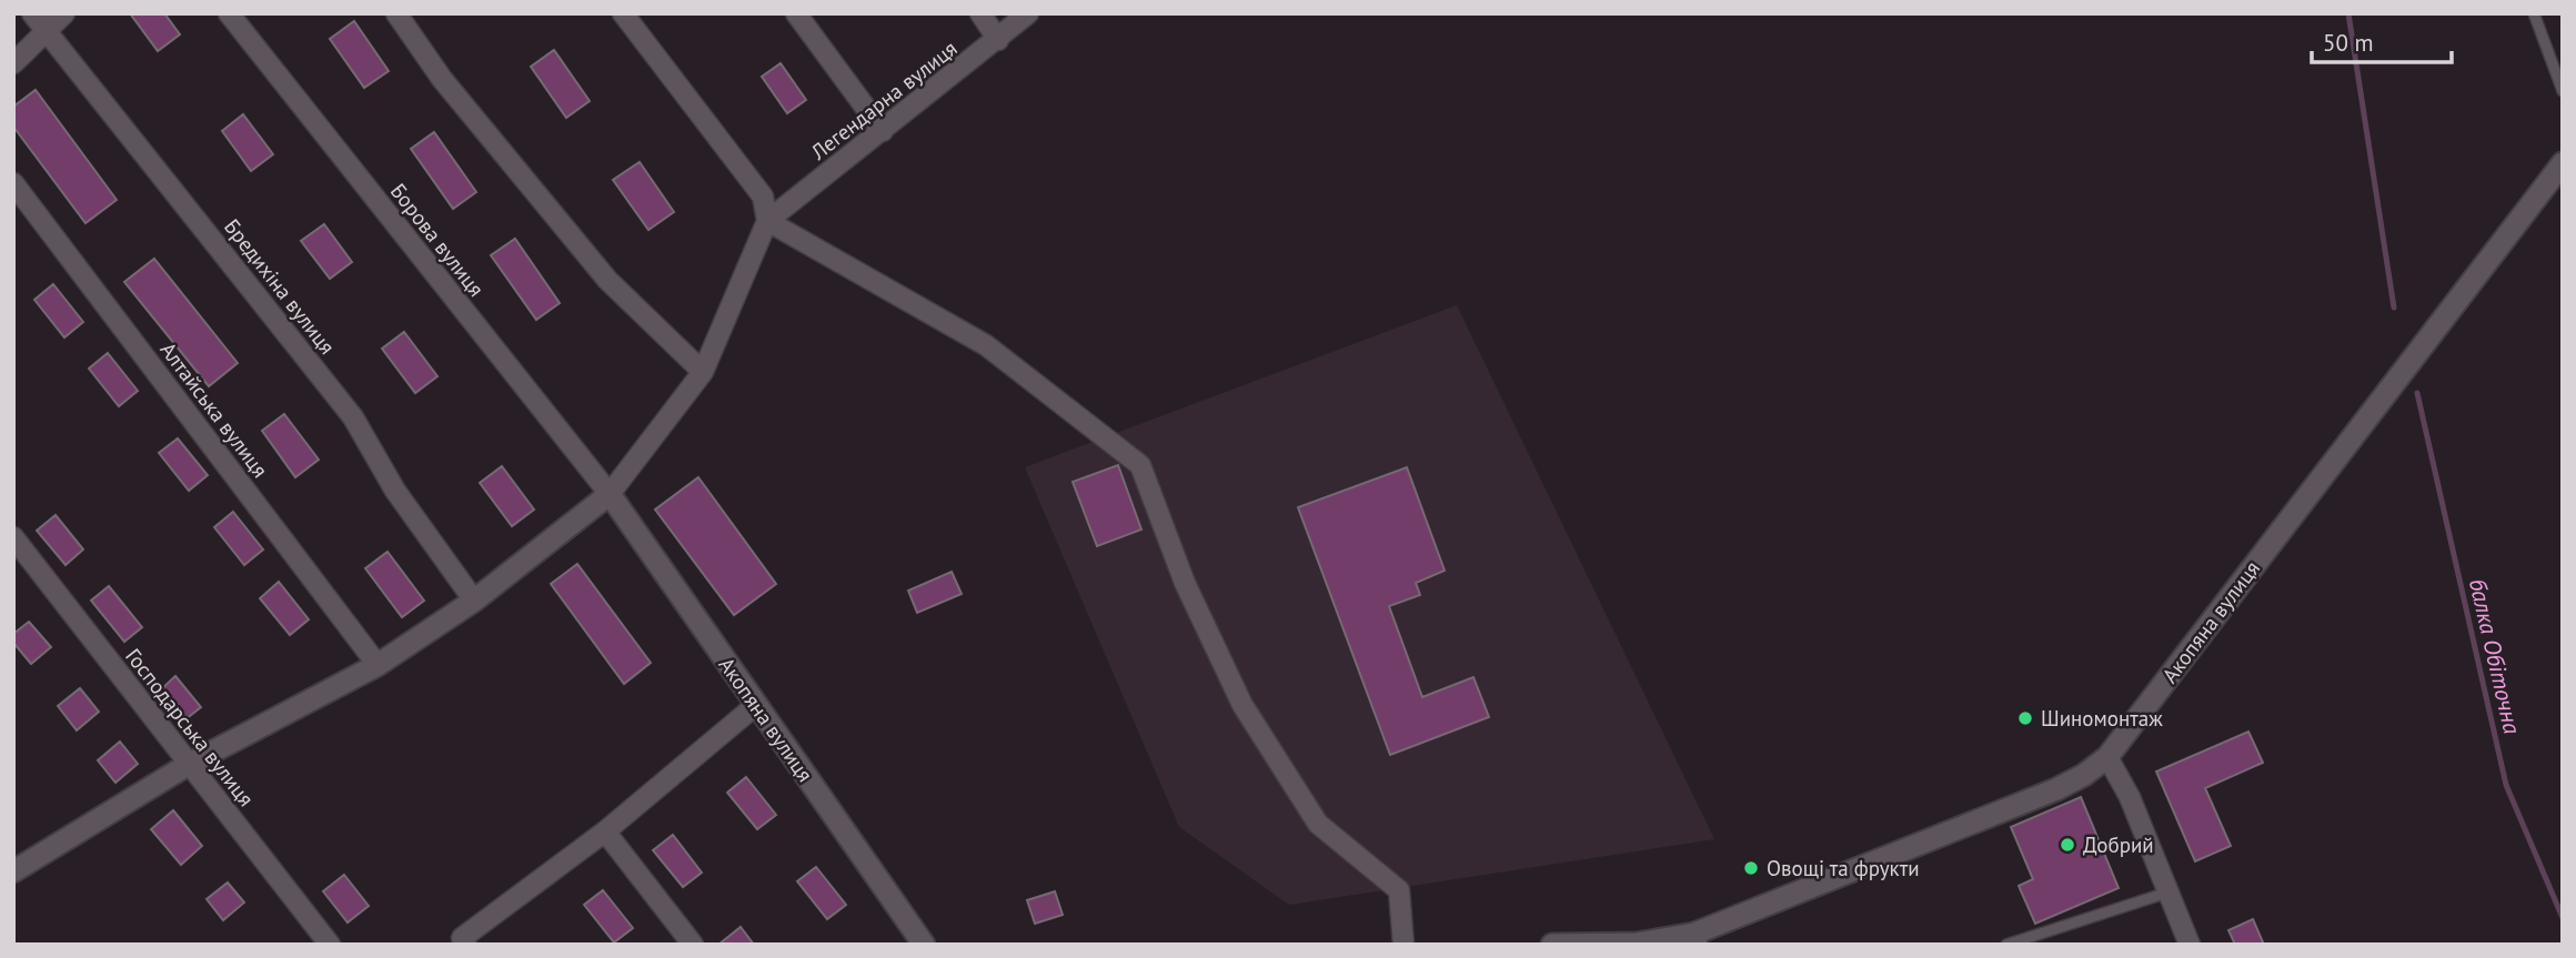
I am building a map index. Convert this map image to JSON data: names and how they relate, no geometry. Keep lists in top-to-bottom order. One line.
{"streets":{"main road":["Акопяна вулиця"],"street":["Легендарна вулиця","Борова вулиця","Бредихіна вулиця","Алтайська вулиця","Господарська вулиця"]},"crossings":[["Борова вулиця","Акопяна вулиця"]],"water":["балка Обіточна"],"places":["Шиномонтаж","Добрий","Овощі та фрукти"],"scale_bar":"50 m"}
